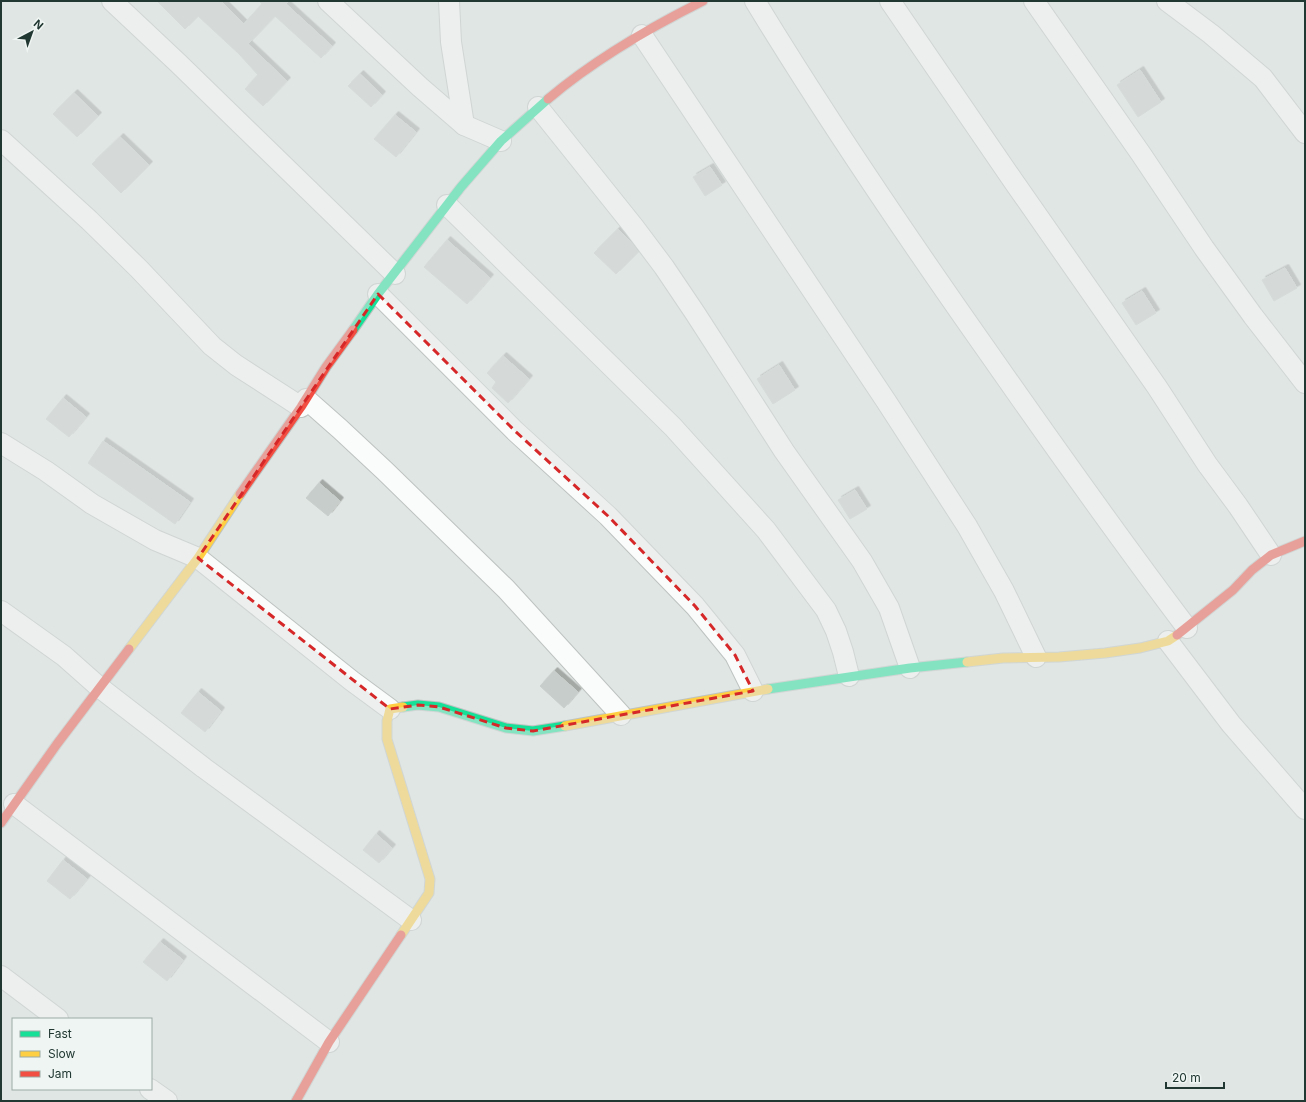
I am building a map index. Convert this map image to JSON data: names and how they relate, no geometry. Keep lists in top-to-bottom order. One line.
{"legend":["Fast","Slow","Jam"],"scale_bar":"20 m","north":"top right"}
